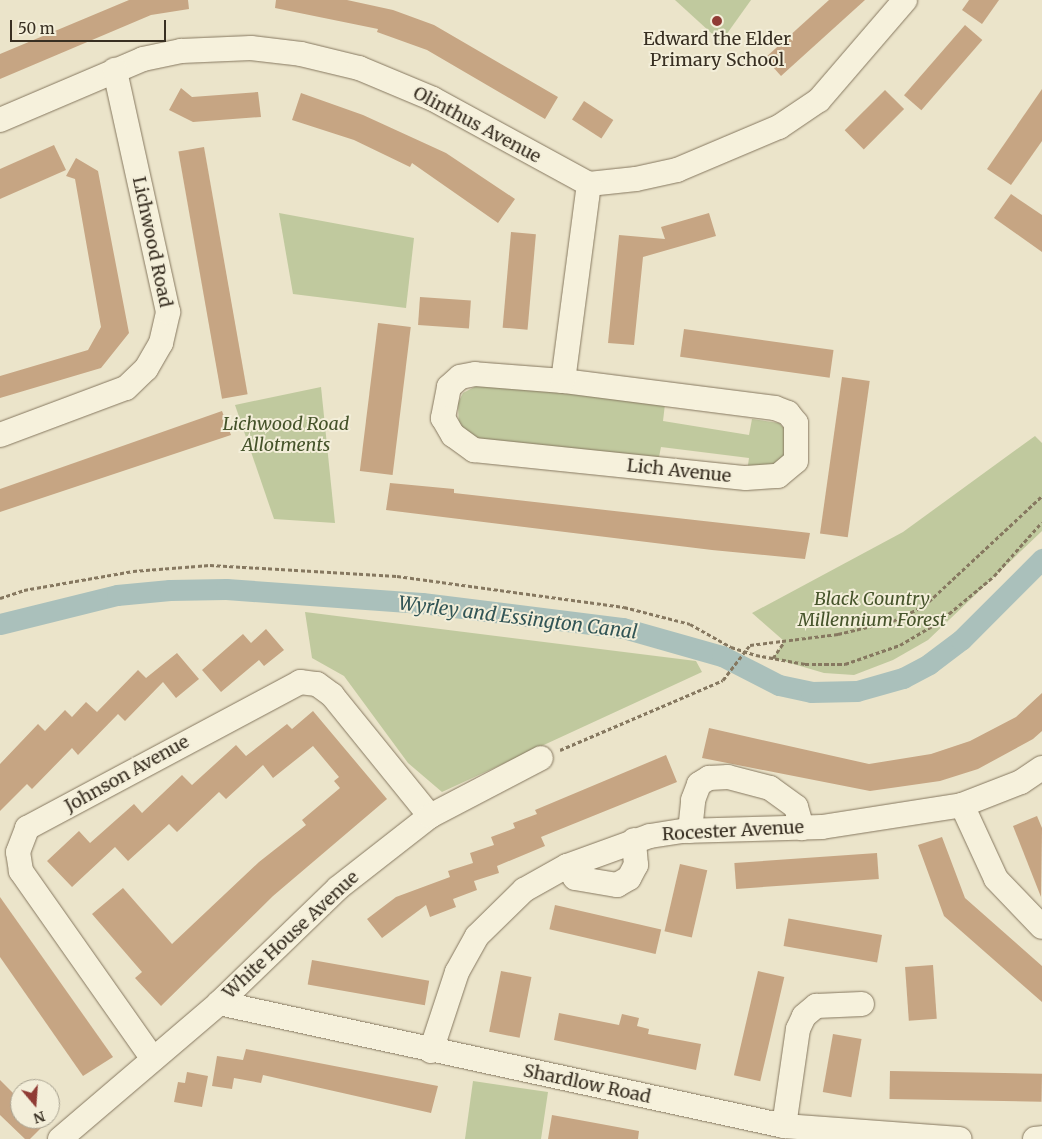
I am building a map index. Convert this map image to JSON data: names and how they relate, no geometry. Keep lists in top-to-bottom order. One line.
{"streets":{"street":["Olinthus Avenue","Lichwood Road","Lich Avenue","Johnson Avenue","Rocester Avenue","White House Avenue","Shardlow Road"]},"crossings":[["Olinthus Avenue","Lichwood Road"],["Johnson Avenue","White House Avenue"],["Rocester Avenue","Shardlow Road"],["White House Avenue","Shardlow Road"]],"water":["Wyrley and Essington Canal"],"parks":["Lichwood Road Allotments","Black Country Millennium Forest"],"places":["Edward the Elder Primary School"],"scale_bar":"50 m","north":"bottom"}
